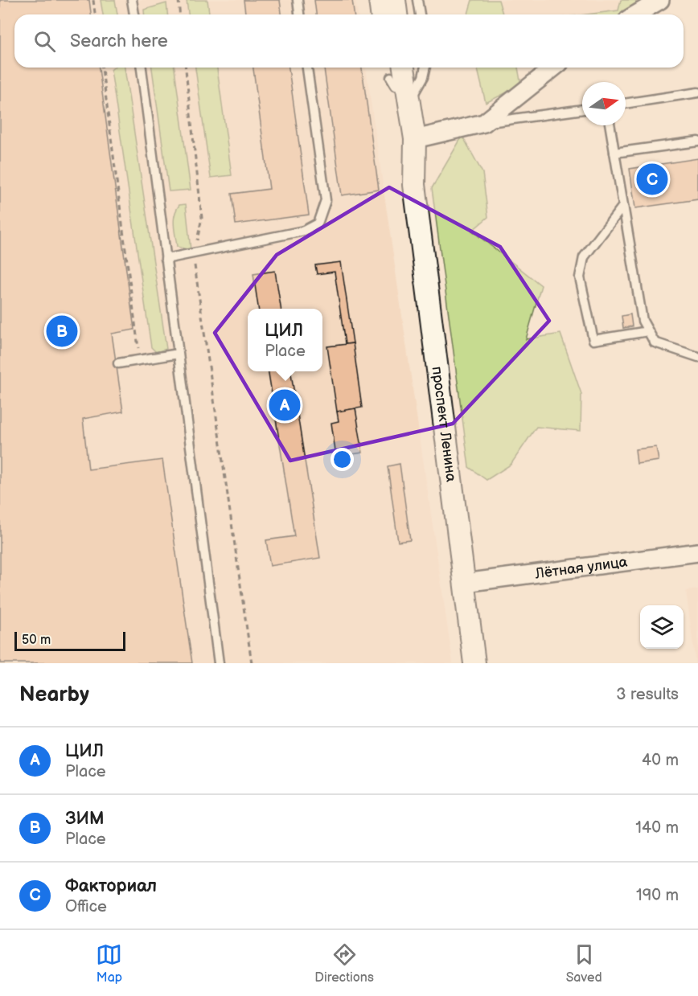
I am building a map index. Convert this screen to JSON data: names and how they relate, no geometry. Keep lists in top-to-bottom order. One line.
{"streets":{"street":["проспект Ленина","Лётная улица"]},"crossings":[["проспект Ленина","Лётная улица"]],"scale_bar":"50 m","north":"right","page":{"search":"Search here","pins":["C","B","A"],"popup":["ЦИЛ","Place"],"scale":"50 m","heading":["Nearby","3 results"],"list":[{"mark":"A","name":"ЦИЛ","note":"Place","value":"40 m"},{"mark":"B","name":"ЗИМ","note":"Place","value":"140 m"},{"mark":"C","name":"Факториал","note":"Office","value":"190 m"}],"nav":["Map","Directions","Saved"]}}
